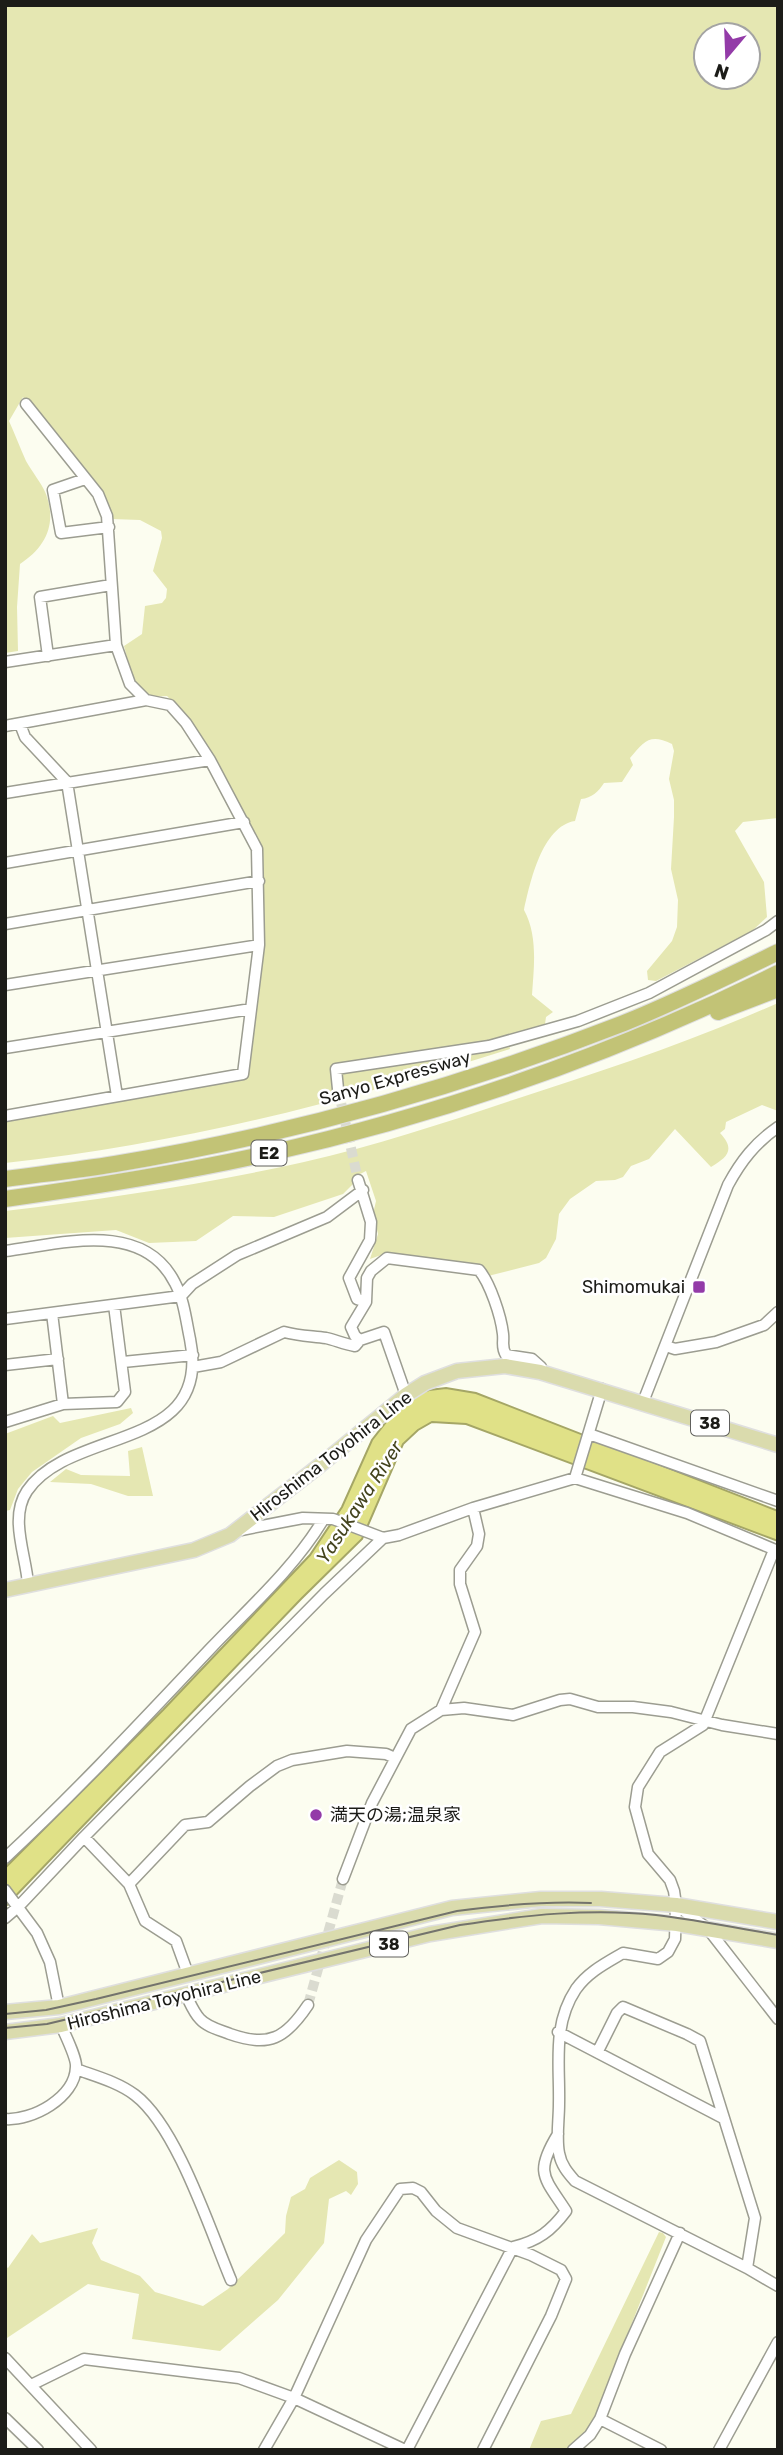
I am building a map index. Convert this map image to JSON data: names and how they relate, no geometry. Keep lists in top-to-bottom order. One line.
{"streets":{"highway":["Sanyo Expressway","E2"],"main road":["38","Hiroshima Toyohira Line"]},"water":["Yasukawa River"],"places":{"transit":["Shimomukai"],"other":["満天の湯;温泉家"]},"north":"bottom"}
